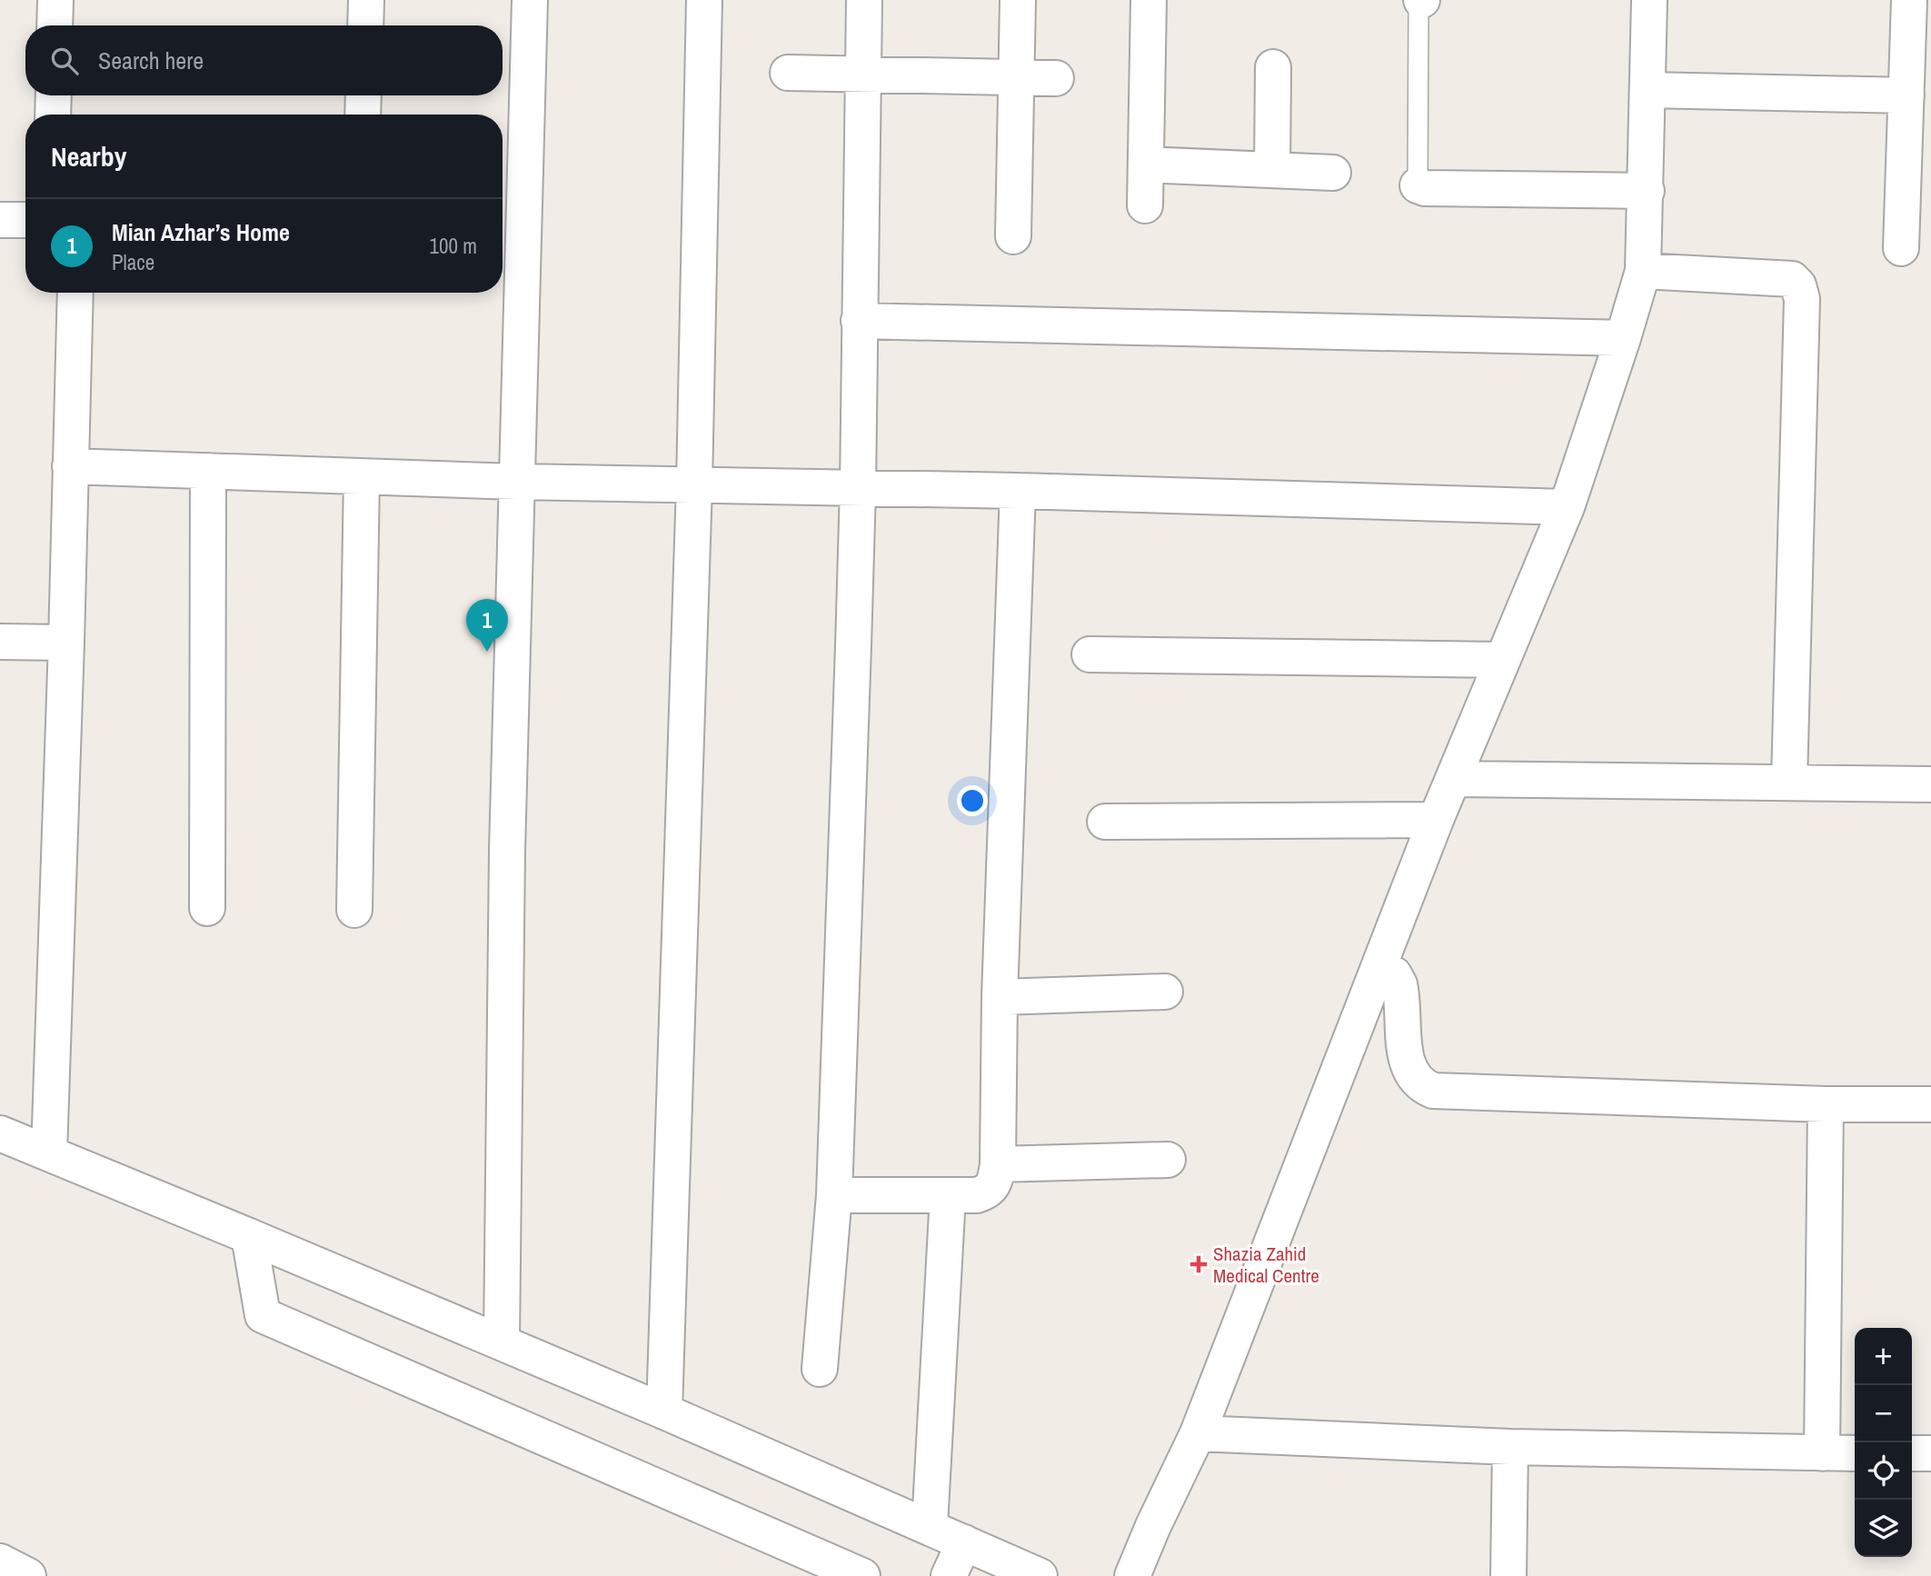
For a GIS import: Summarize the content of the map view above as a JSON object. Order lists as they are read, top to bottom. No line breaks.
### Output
{"places":{"health":["Shazia Zahid Medical Centre"]},"page":{"search":"Search here","heading":"Nearby","list":[{"mark":"1","name":"Mian Azhar’s Home","note":"Place","value":"100 m"}],"pins":"1","map_buttons":["+","−"]}}
